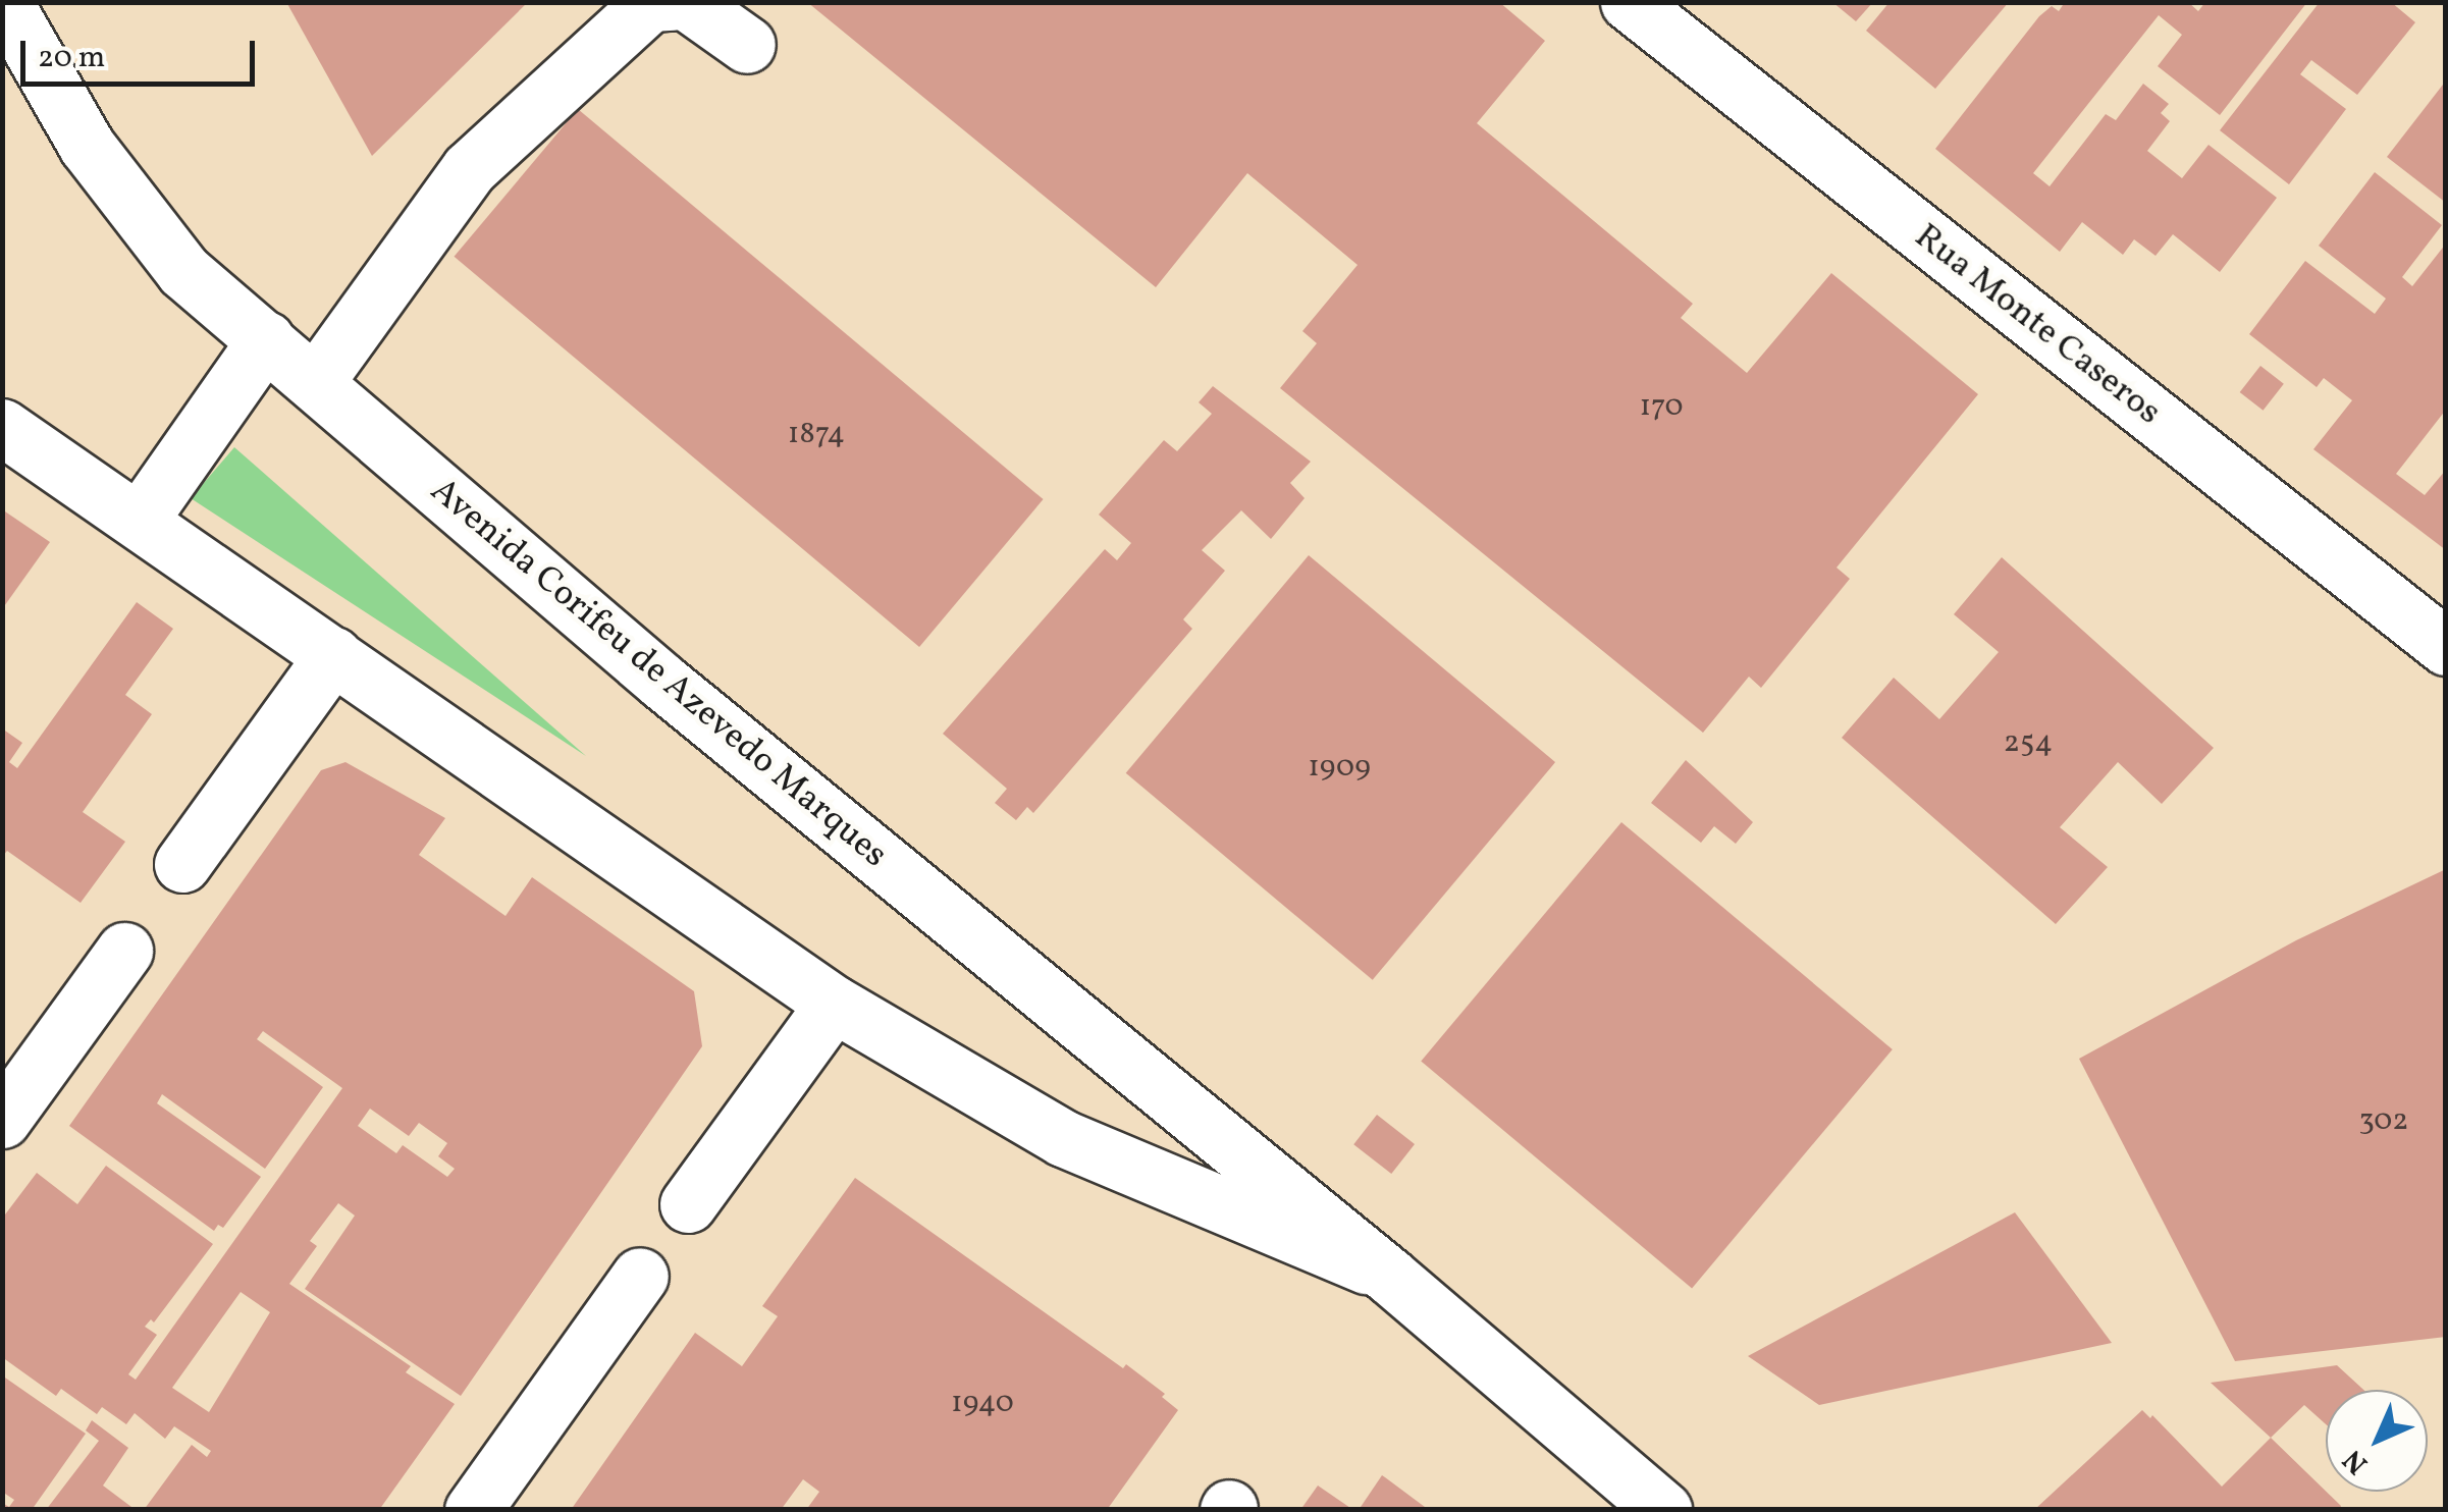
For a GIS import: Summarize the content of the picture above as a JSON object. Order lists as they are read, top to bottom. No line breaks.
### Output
{"streets":{"street":["Rua Monte Caseros","Avenida Corifeu de Azevedo Marques"]},"house_numbers":["170","1874","254","1909","302","1940"],"scale_bar":"20 m","north":"bottom left"}
